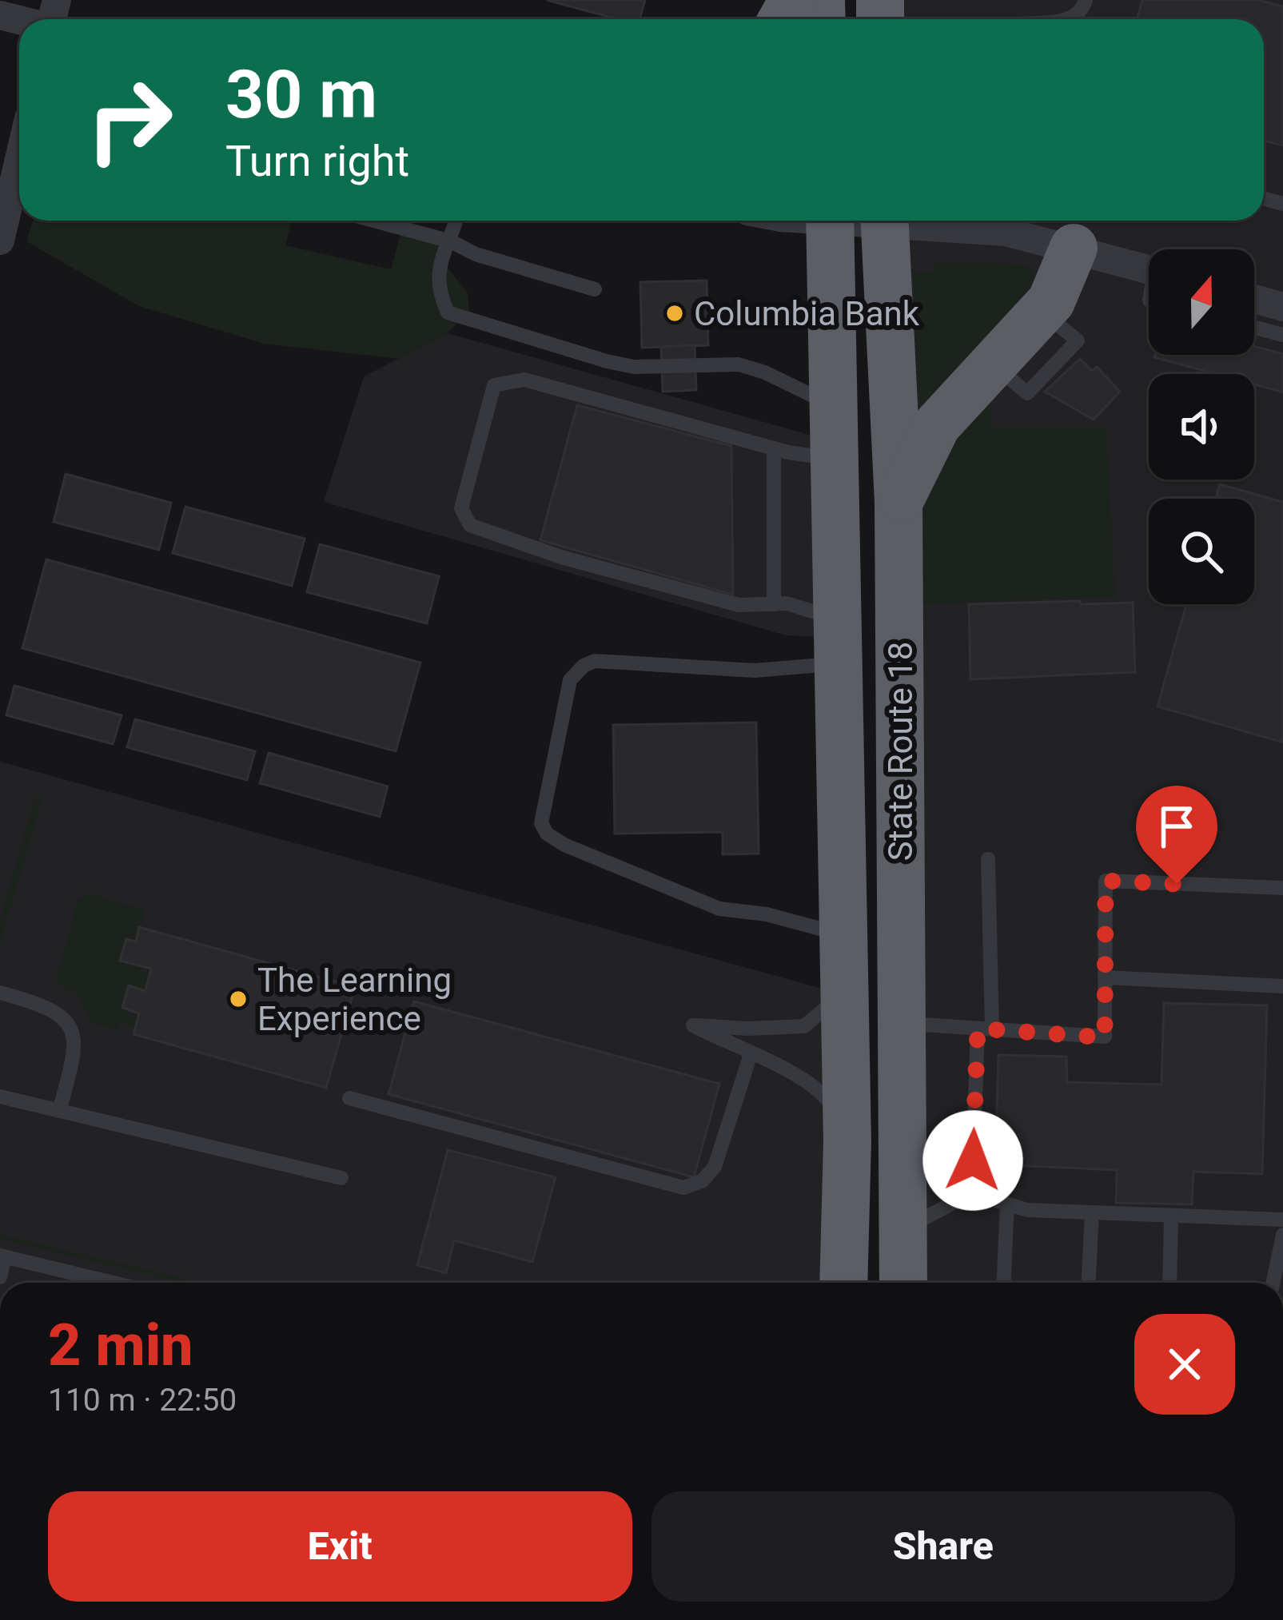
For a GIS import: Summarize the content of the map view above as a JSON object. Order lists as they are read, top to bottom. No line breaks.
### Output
{"streets":{"highway":["State Route 18"]},"places":["Columbia Bank","The Learning Experience"],"north":"top","page":{"turn":["30 m","Turn right"],"heading":["2 min","110 m · 22:50"],"buttons":["Exit","Share"]}}
